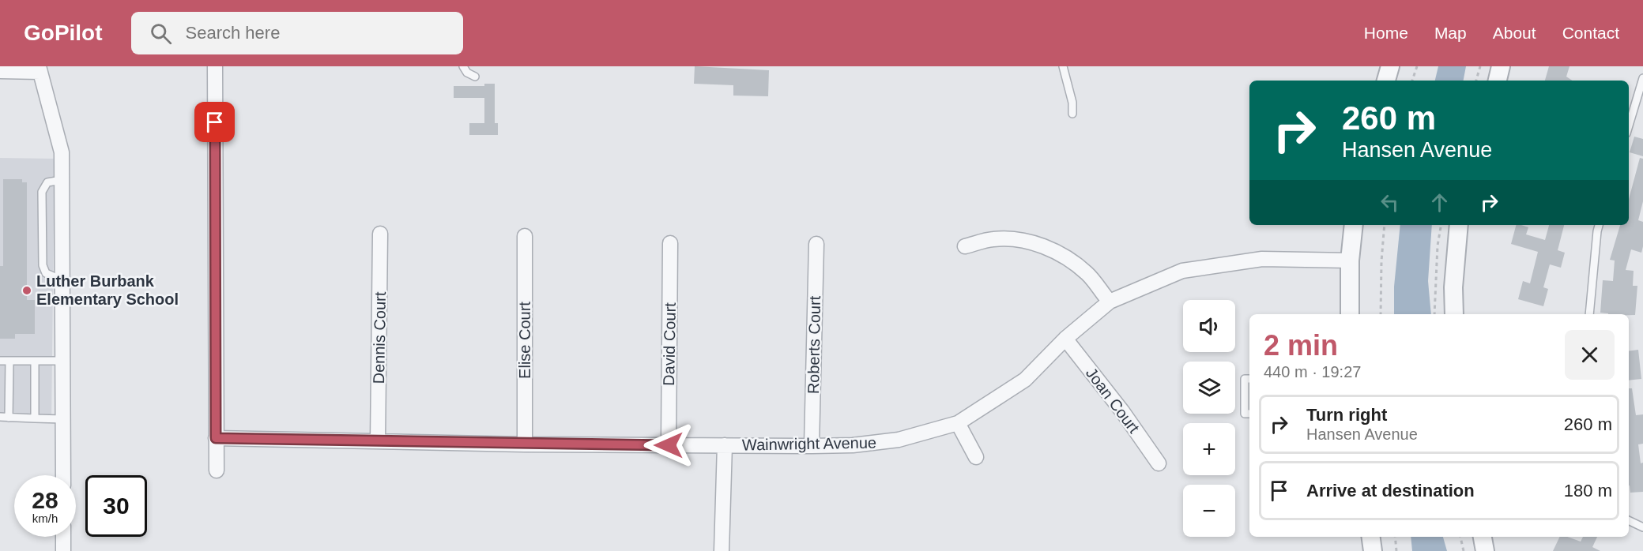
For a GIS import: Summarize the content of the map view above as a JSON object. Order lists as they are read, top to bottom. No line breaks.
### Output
{"streets":{"street":["Dennis Court","Elise Court","David Court","Roberts Court","Joan Court","Wainwright Avenue"]},"crossings":[["Dennis Court","Wainwright Avenue"],["Elise Court","Wainwright Avenue"],["David Court","Wainwright Avenue"],["Roberts Court","Wainwright Avenue"],["Joan Court","Wainwright Avenue"]],"places":["Luther Burbank Elementary School"],"page":{"header":"GoPilot","search":"Search here","nav":["Home","Map","About","Contact"],"turn":["260 m","Hansen Avenue"],"map_buttons":["+","−"],"heading":["2 min","440 m · 19:27"],"list":[{"name":"Turn right","note":"Hansen Avenue","value":"260 m"},{"name":"Arrive at destination","value":"180 m"}],"speed":"28 km/h","limit":"30"}}
